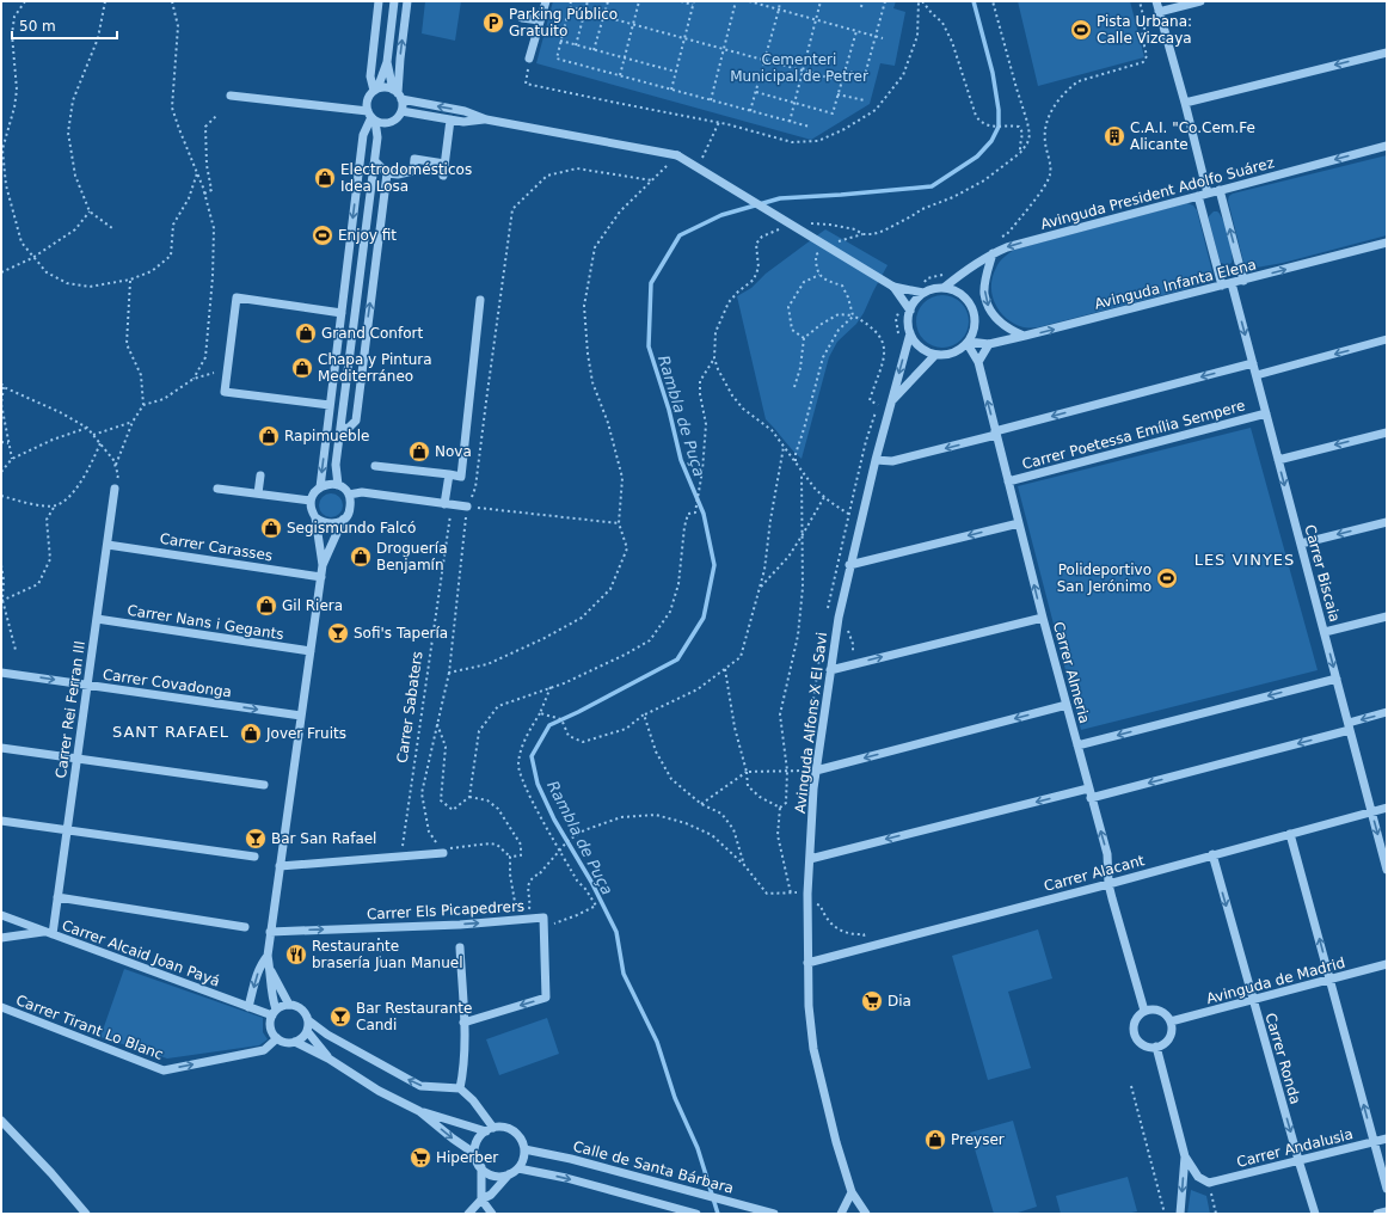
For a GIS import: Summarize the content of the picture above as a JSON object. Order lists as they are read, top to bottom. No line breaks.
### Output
{"streets":{"street":["Avinguda President Adolfo Suárez","Avinguda Infanta Elena","Carrer Poetessa Emília Sempere","Carrer Carasses","Carrer Biscaia","Carrer Nans i Gegants","Carrer Almeria","Carrer Covadonga","Carrer Rei Ferran III","Avinguda Alfons X El Savi","Carrer Alacant","Carrer Els Picapedrers","Carrer Alcaid Joan Payá","Avinguda de Madrid","Carrer Tirant Lo Blanc","Carrer Ronda","Carrer Andalusia","Calle de Santa Bárbara"],"path":["Carrer Sabaters"]},"crossings":[["Avinguda President Adolfo Suárez","Avinguda Infanta Elena"],["Avinguda President Adolfo Suárez","Carrer Almeria"],["Avinguda President Adolfo Suárez","Avinguda Alfons X El Savi"],["Avinguda Infanta Elena","Carrer Biscaia"],["Avinguda Infanta Elena","Carrer Almeria"],["Avinguda Infanta Elena","Avinguda Alfons X El Savi"],["Carrer Poetessa Emília Sempere","Carrer Biscaia"],["Carrer Poetessa Emília Sempere","Carrer Almeria"],["Carrer Carasses","Carrer Rei Ferran III"],["Carrer Biscaia","Carrer Alacant"],["Carrer Nans i Gegants","Carrer Rei Ferran III"],["Carrer Almeria","Avinguda Alfons X El Savi"],["Carrer Almeria","Carrer Alacant"],["Carrer Almeria","Avinguda de Madrid"],["Carrer Covadonga","Carrer Rei Ferran III"],["Carrer Rei Ferran III","Carrer Alcaid Joan Payá"],["Avinguda Alfons X El Savi","Carrer Alacant"],["Carrer Alacant","Carrer Ronda"],["Carrer Alcaid Joan Payá","Carrer Tirant Lo Blanc"],["Avinguda de Madrid","Carrer Ronda"],["Carrer Ronda","Carrer Andalusia"]],"one_way":["Avinguda President Adolfo Suárez","Avinguda Infanta Elena","Carrer Biscaia","Carrer Almeria","Carrer Tirant Lo Blanc","Carrer Ronda"],"districts":["LES VINYES","SANT RAFAEL"],"water":["Rambla de Puça"],"parks":["Cementeri Municipal de Petrer"],"places":{"parking":["Parking Público Gratuito"],"sports":["Pista Urbana: Calle Vizcaya","Enjoy fit","Polideportivo San Jerónimo"],"building":["C.A.I. \"Co.Cem.Fe Alicante"],"shop":["Electrodomésticos Idea Losa","Grand Confort","Chapa y Pintura Mediterráneo","Rapimueble","Nova","Segismundo Falcó","Droguería Benjamín","Gil Riera","Jover Fruits","Preyser"],"bar":["Sofi's Tapería","Bar San Rafael","Bar Restaurante Candi"],"restaurant":["Restaurante brasería Juan Manuel"],"supermarket":["Dia","Hiperber"]},"scale_bar":"50 m"}
